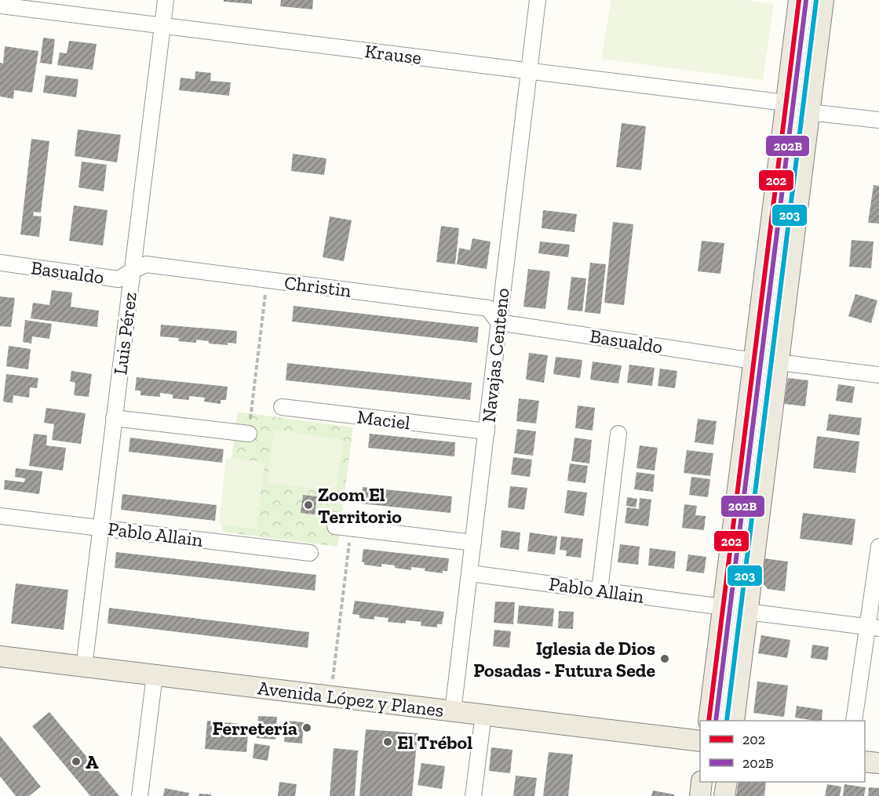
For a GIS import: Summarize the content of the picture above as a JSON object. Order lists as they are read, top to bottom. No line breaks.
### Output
{"streets":{"main road":["Avenida López y Planes"],"street":["Krause","Basualdo","Christin","Luis Pérez","Navajas Centeno","Maciel","Pablo Allain"]},"crossings":[["Krause","Luis Pérez"],["Krause","Navajas Centeno"],["Basualdo","Christin"],["Basualdo","Luis Pérez"],["Basualdo","Navajas Centeno"],["Christin","Luis Pérez"],["Christin","Navajas Centeno"],["Luis Pérez","Pablo Allain"],["Luis Pérez","Avenida López y Planes"],["Navajas Centeno","Maciel"],["Navajas Centeno","Pablo Allain"],["Navajas Centeno","Avenida López y Planes"]],"places":["Zoom El Territorio","Iglesia de Dios Posadas - Futura Sede","Ferretería","El Trébol","A"],"lines":["transit line 202","transit line 203","transit line 202B"],"legend":["202","202B"]}
